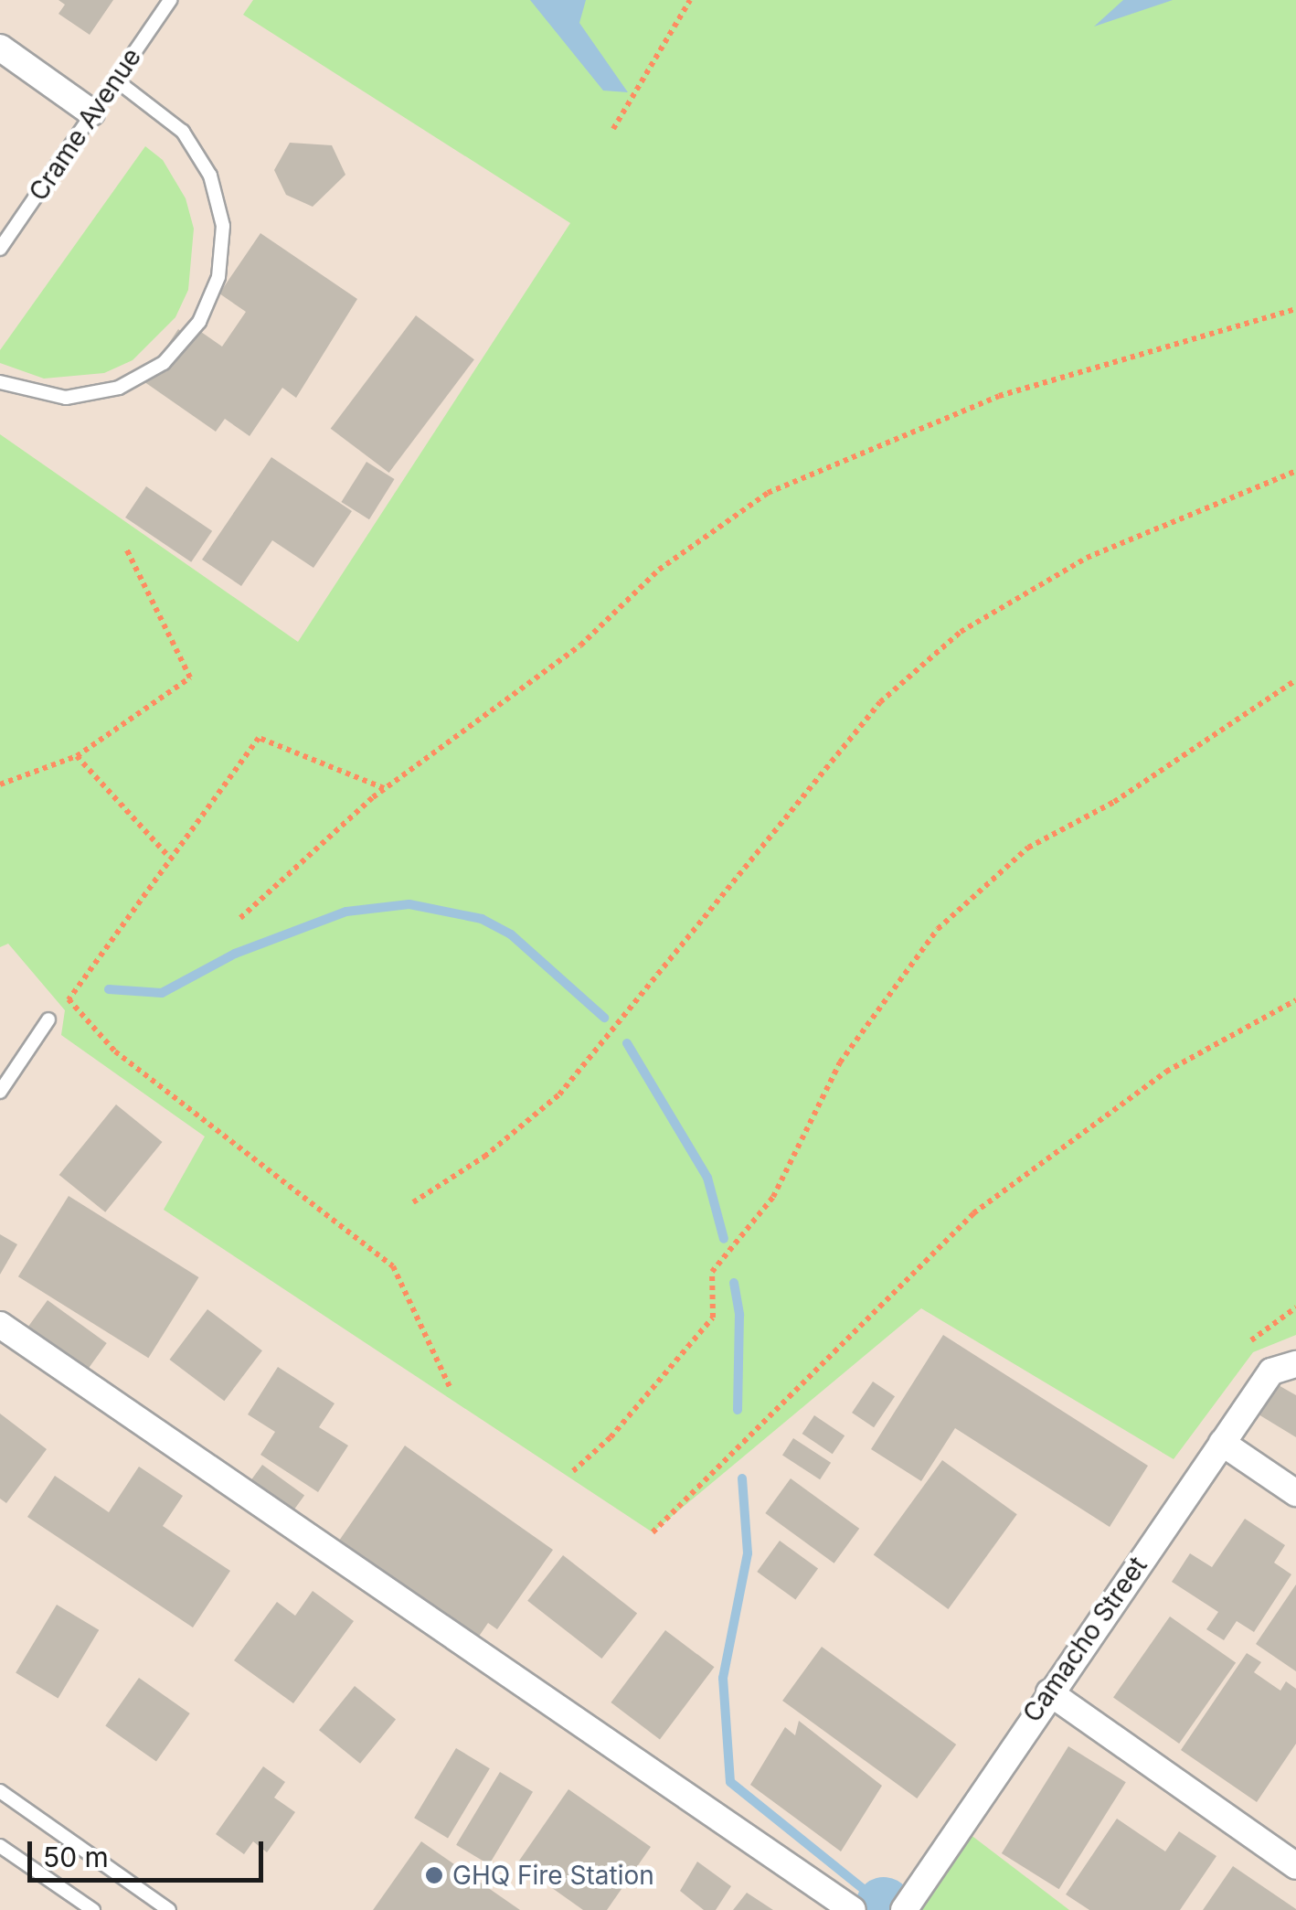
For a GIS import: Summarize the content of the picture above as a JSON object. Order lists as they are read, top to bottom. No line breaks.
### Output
{"streets":{"street":["Camacho Street"],"lane":["Crame Avenue"]},"places":["GHQ Fire Station"],"scale_bar":"50 m"}
